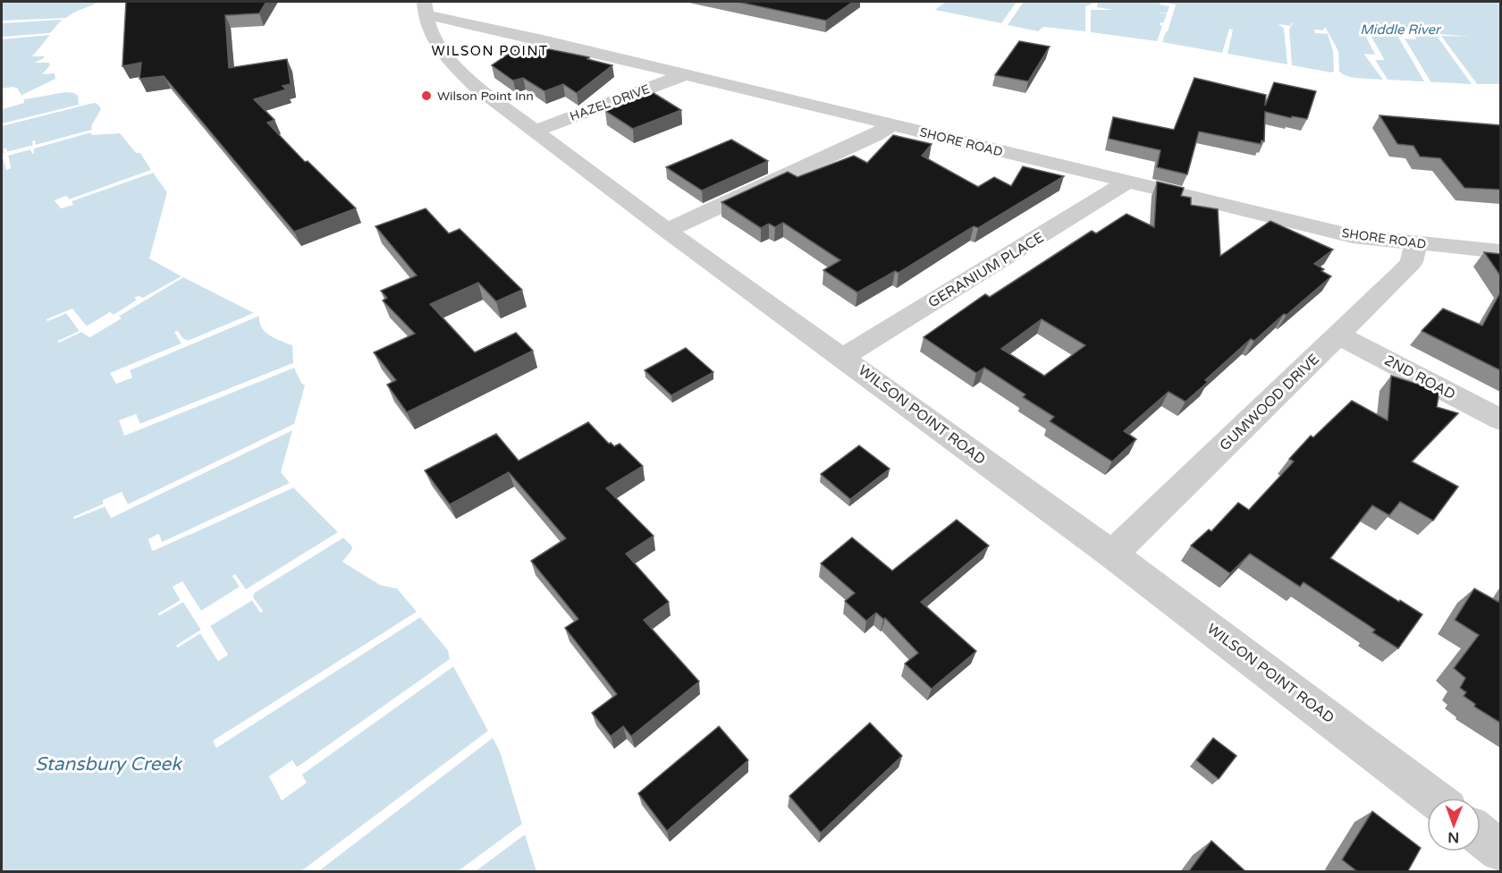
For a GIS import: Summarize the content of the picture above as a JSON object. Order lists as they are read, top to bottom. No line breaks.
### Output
{"streets":{"street":["HAZEL DRIVE","SHORE ROAD","GERANIUM PLACE","2ND ROAD","GUMWOOD DRIVE","WILSON POINT ROAD"]},"crossings":[["HAZEL DRIVE","SHORE ROAD"],["HAZEL DRIVE","WILSON POINT ROAD"],["SHORE ROAD","GERANIUM PLACE"],["SHORE ROAD","GUMWOOD DRIVE"],["SHORE ROAD","WILSON POINT ROAD"],["GERANIUM PLACE","WILSON POINT ROAD"],["2ND ROAD","GUMWOOD DRIVE"],["GUMWOOD DRIVE","WILSON POINT ROAD"]],"districts":["WILSON POINT"],"water":["Middle River","Stansbury Creek"],"places":["Wilson Point Inn"],"north":"bottom"}
